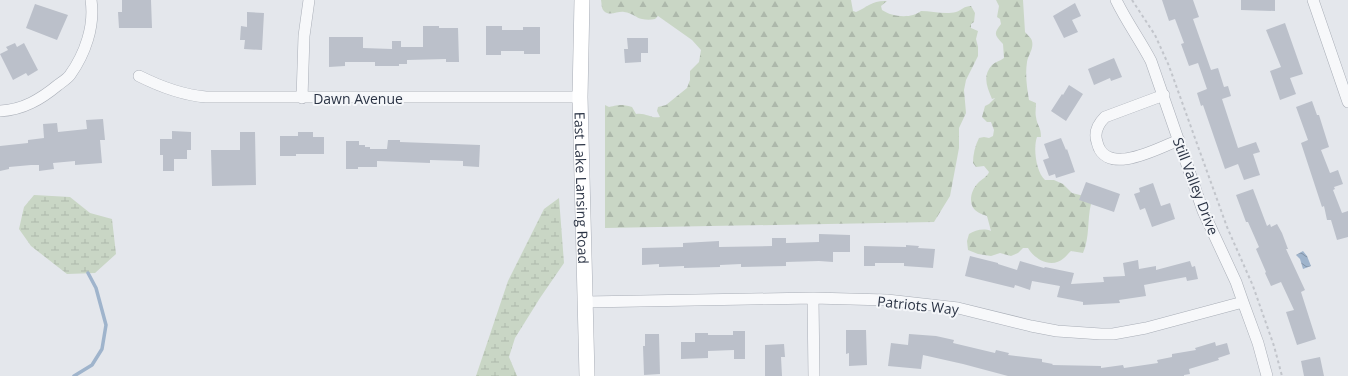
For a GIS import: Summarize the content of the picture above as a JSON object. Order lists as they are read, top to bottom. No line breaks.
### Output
{"streets":{"main road":["East Lake Lansing Road"],"street":["Dawn Avenue","Still Valley Drive","Patriots Way"]},"crossings":[["Dawn Avenue","East Lake Lansing Road"],["Still Valley Drive","Patriots Way"],["East Lake Lansing Road","Patriots Way"]]}
